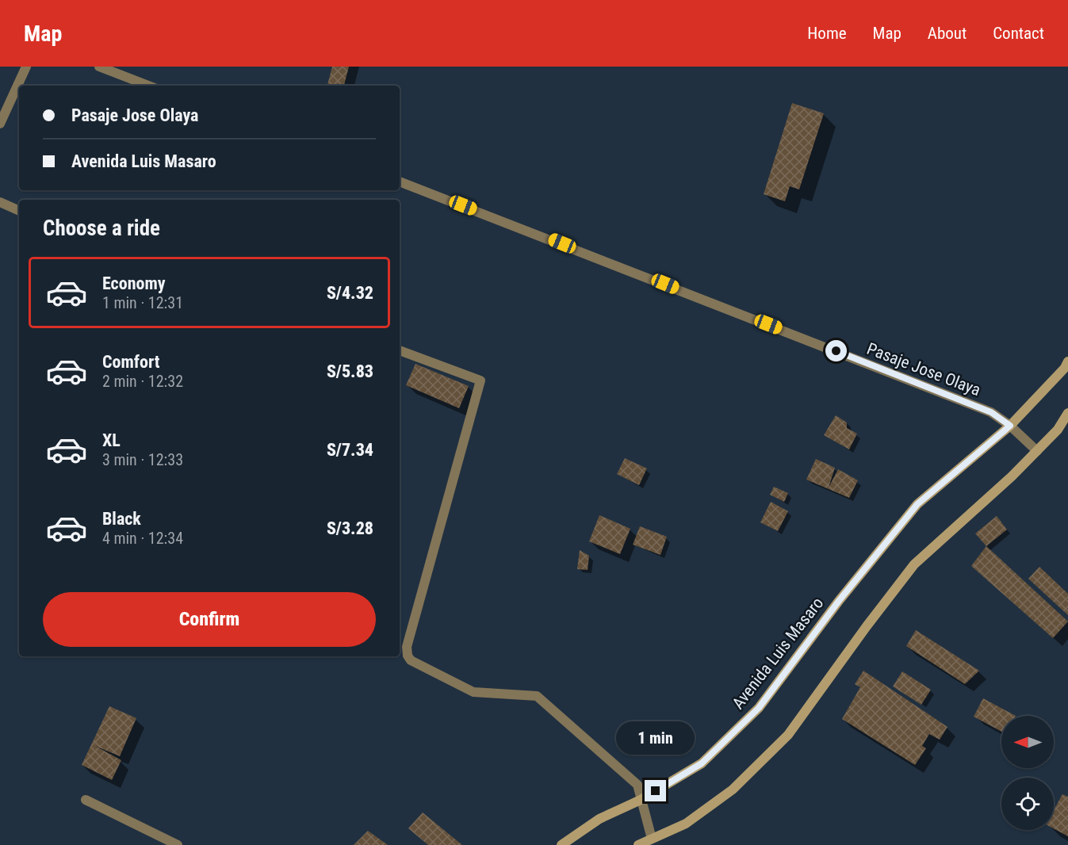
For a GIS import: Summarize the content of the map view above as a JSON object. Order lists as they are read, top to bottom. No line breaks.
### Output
{"streets":{"main road":["Avenida Luis Masaro"],"street":["Pasaje Jose Olaya"]},"crossings":[["Pasaje Jose Olaya","Avenida Luis Masaro"]],"north":"left","page":{"header":"Map","nav":["Home","Map","About","Contact"],"banner":["Pasaje Jose Olaya","Avenida Luis Masaro"],"heading":"Choose a ride","list":[{"name":"Economy","note":"1 min · 12:31","value":"S/4.32"},{"name":"Comfort","note":"2 min · 12:32","value":"S/5.83"},{"name":"XL","note":"3 min · 12:33","value":"S/7.34"},{"name":"Black","note":"4 min · 12:34","value":"S/3.28"}],"buttons":"Confirm","bubble":"1 min"}}
